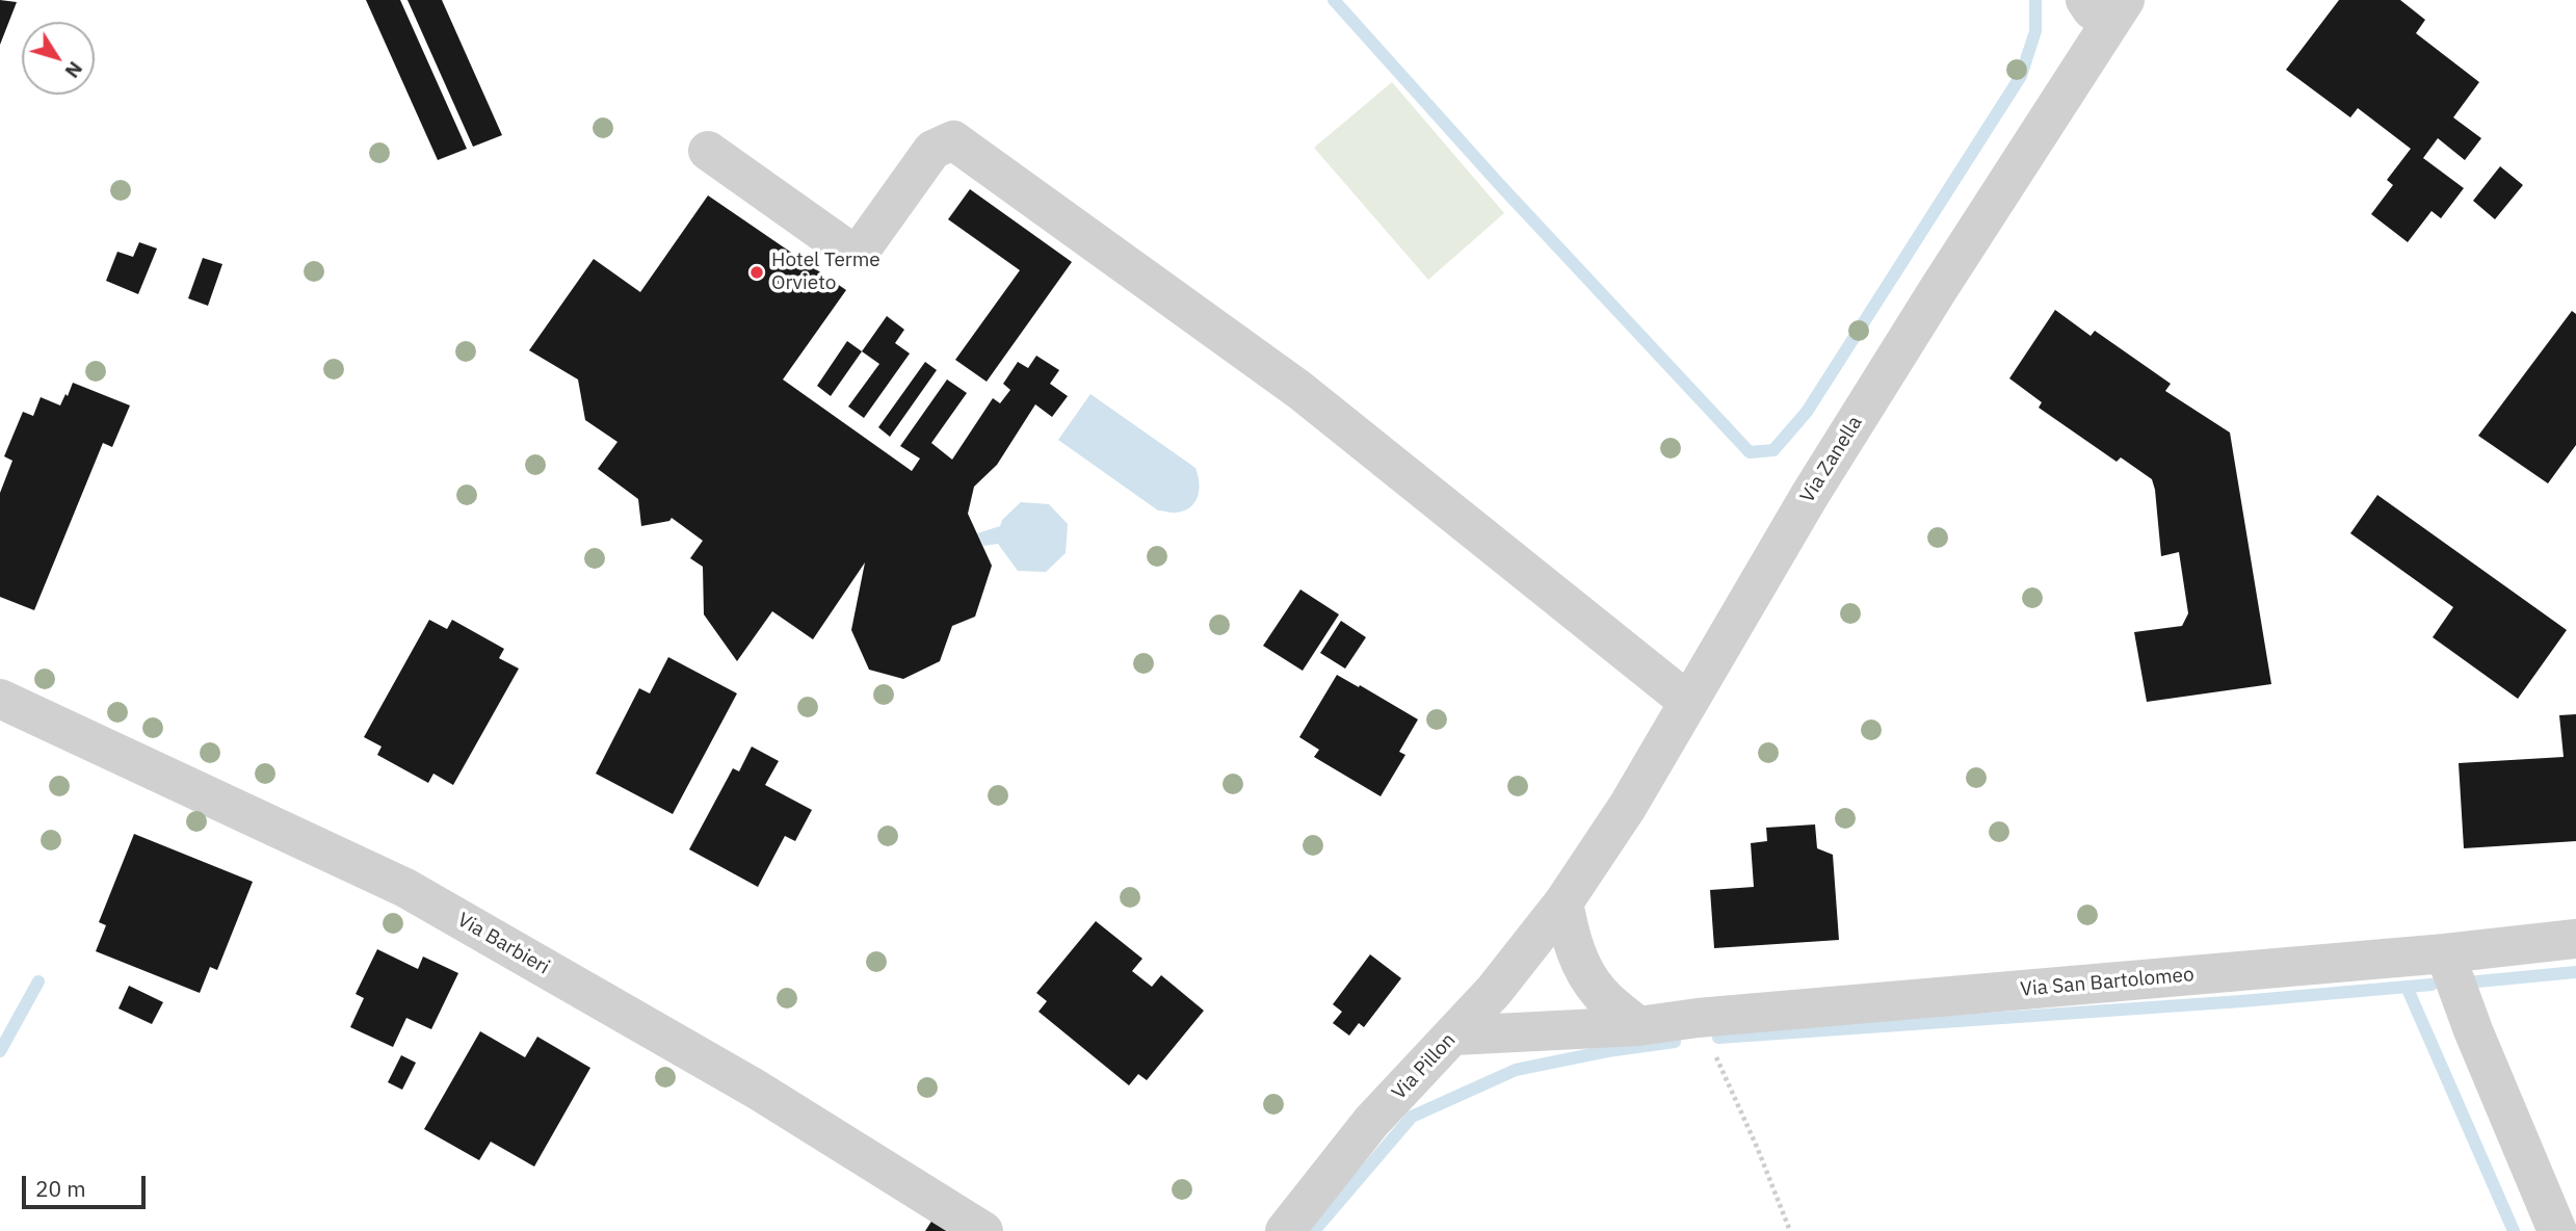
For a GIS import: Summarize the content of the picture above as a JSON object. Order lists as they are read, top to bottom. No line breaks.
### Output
{"streets":{"street":["Via Zanella","Via Barbieri","Via San Bartolomeo","Via Pillon"]},"crossings":[["Via Zanella","Via Pillon"],["Via San Bartolomeo","Via Pillon"]],"places":["Hotel Terme Orvieto"],"scale_bar":"20 m","north":"bottom right"}
